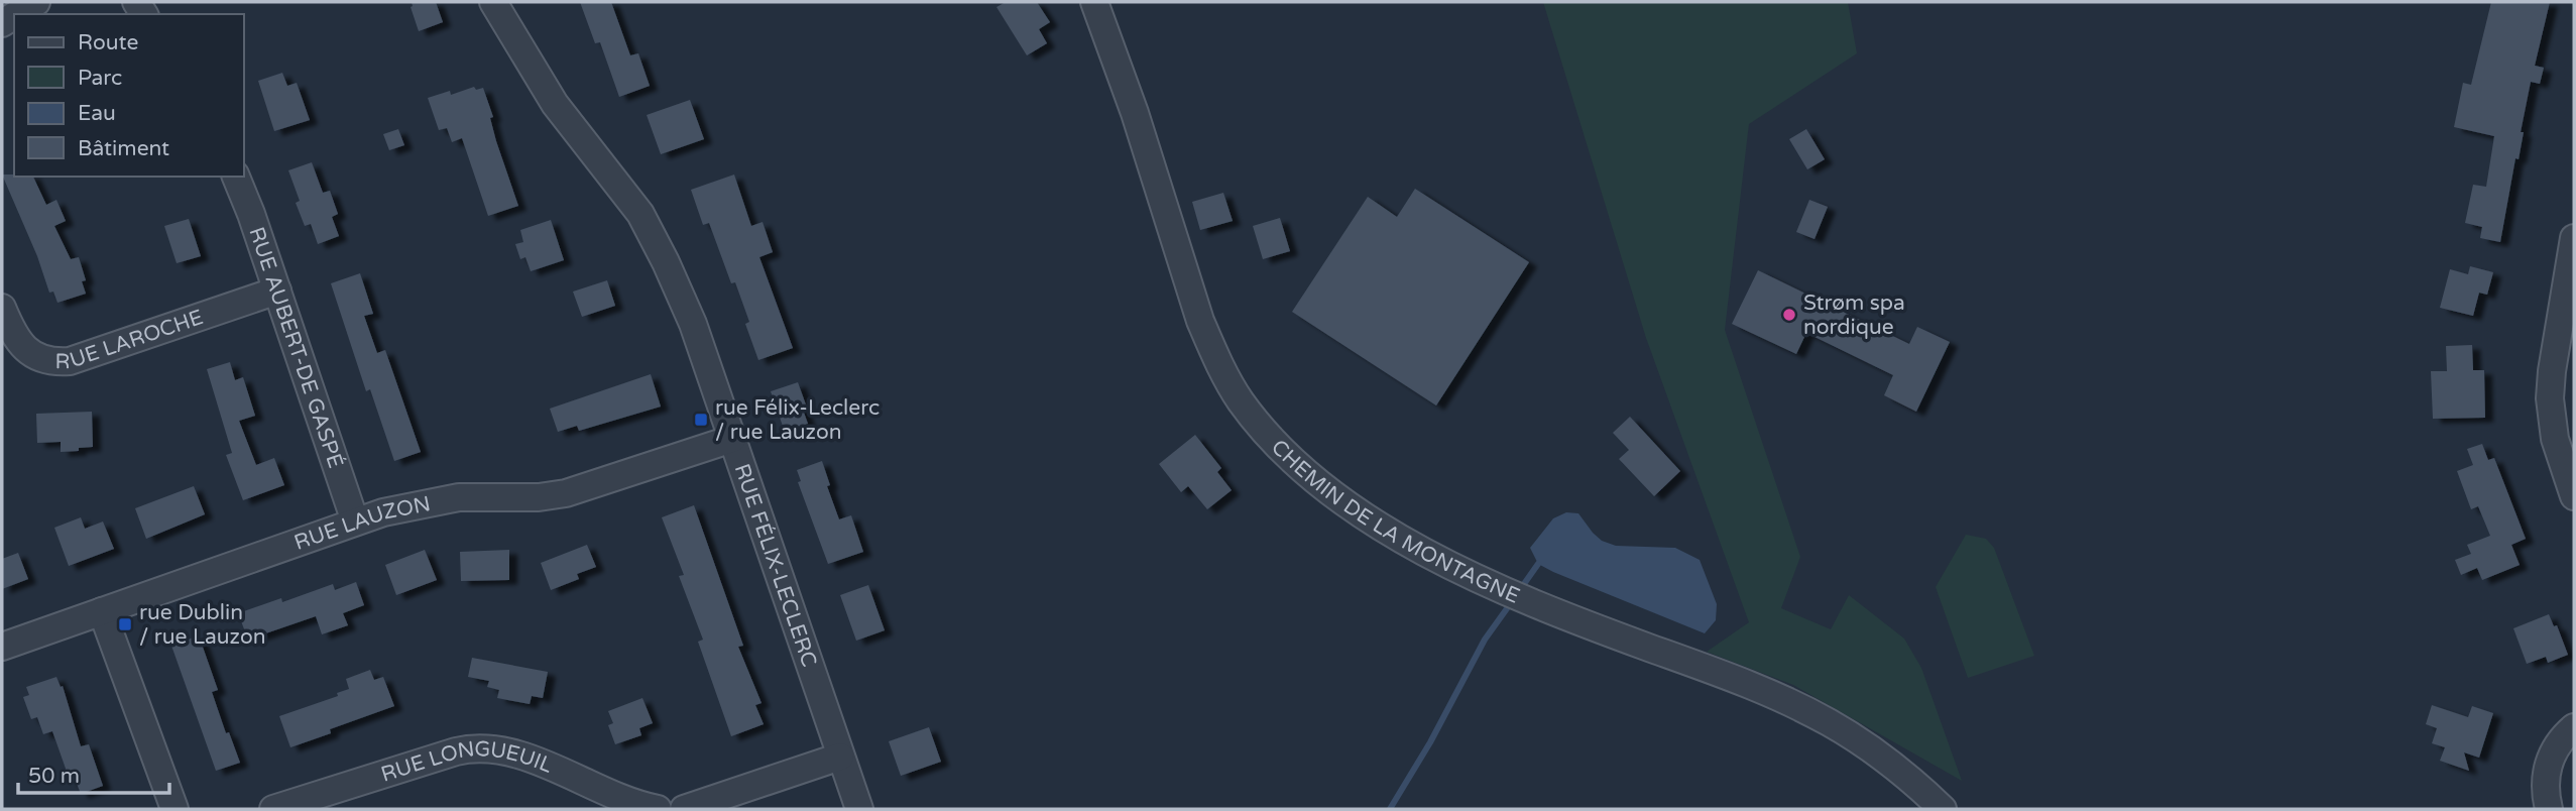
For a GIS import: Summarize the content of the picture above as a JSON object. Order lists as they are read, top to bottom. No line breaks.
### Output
{"streets":{"street":["RUE LAROCHE","RUE AUBERT-DE GASPÉ","CHEMIN DE LA MONTAGNE","RUE LAUZON","RUE FÉLIX-LECLERC","RUE LONGUEUIL"]},"crossings":[["RUE LAROCHE","RUE AUBERT-DE GASPÉ"],["RUE AUBERT-DE GASPÉ","RUE LAUZON"],["RUE LAUZON","RUE FÉLIX-LECLERC"]],"places":{"other":["Strøm spa nordique"],"transit":["rue Félix-Leclerc / rue Lauzon","rue Dublin / rue Lauzon"]},"legend":["Route","Parc","Eau","Bâtiment"],"scale_bar":"50 m"}
